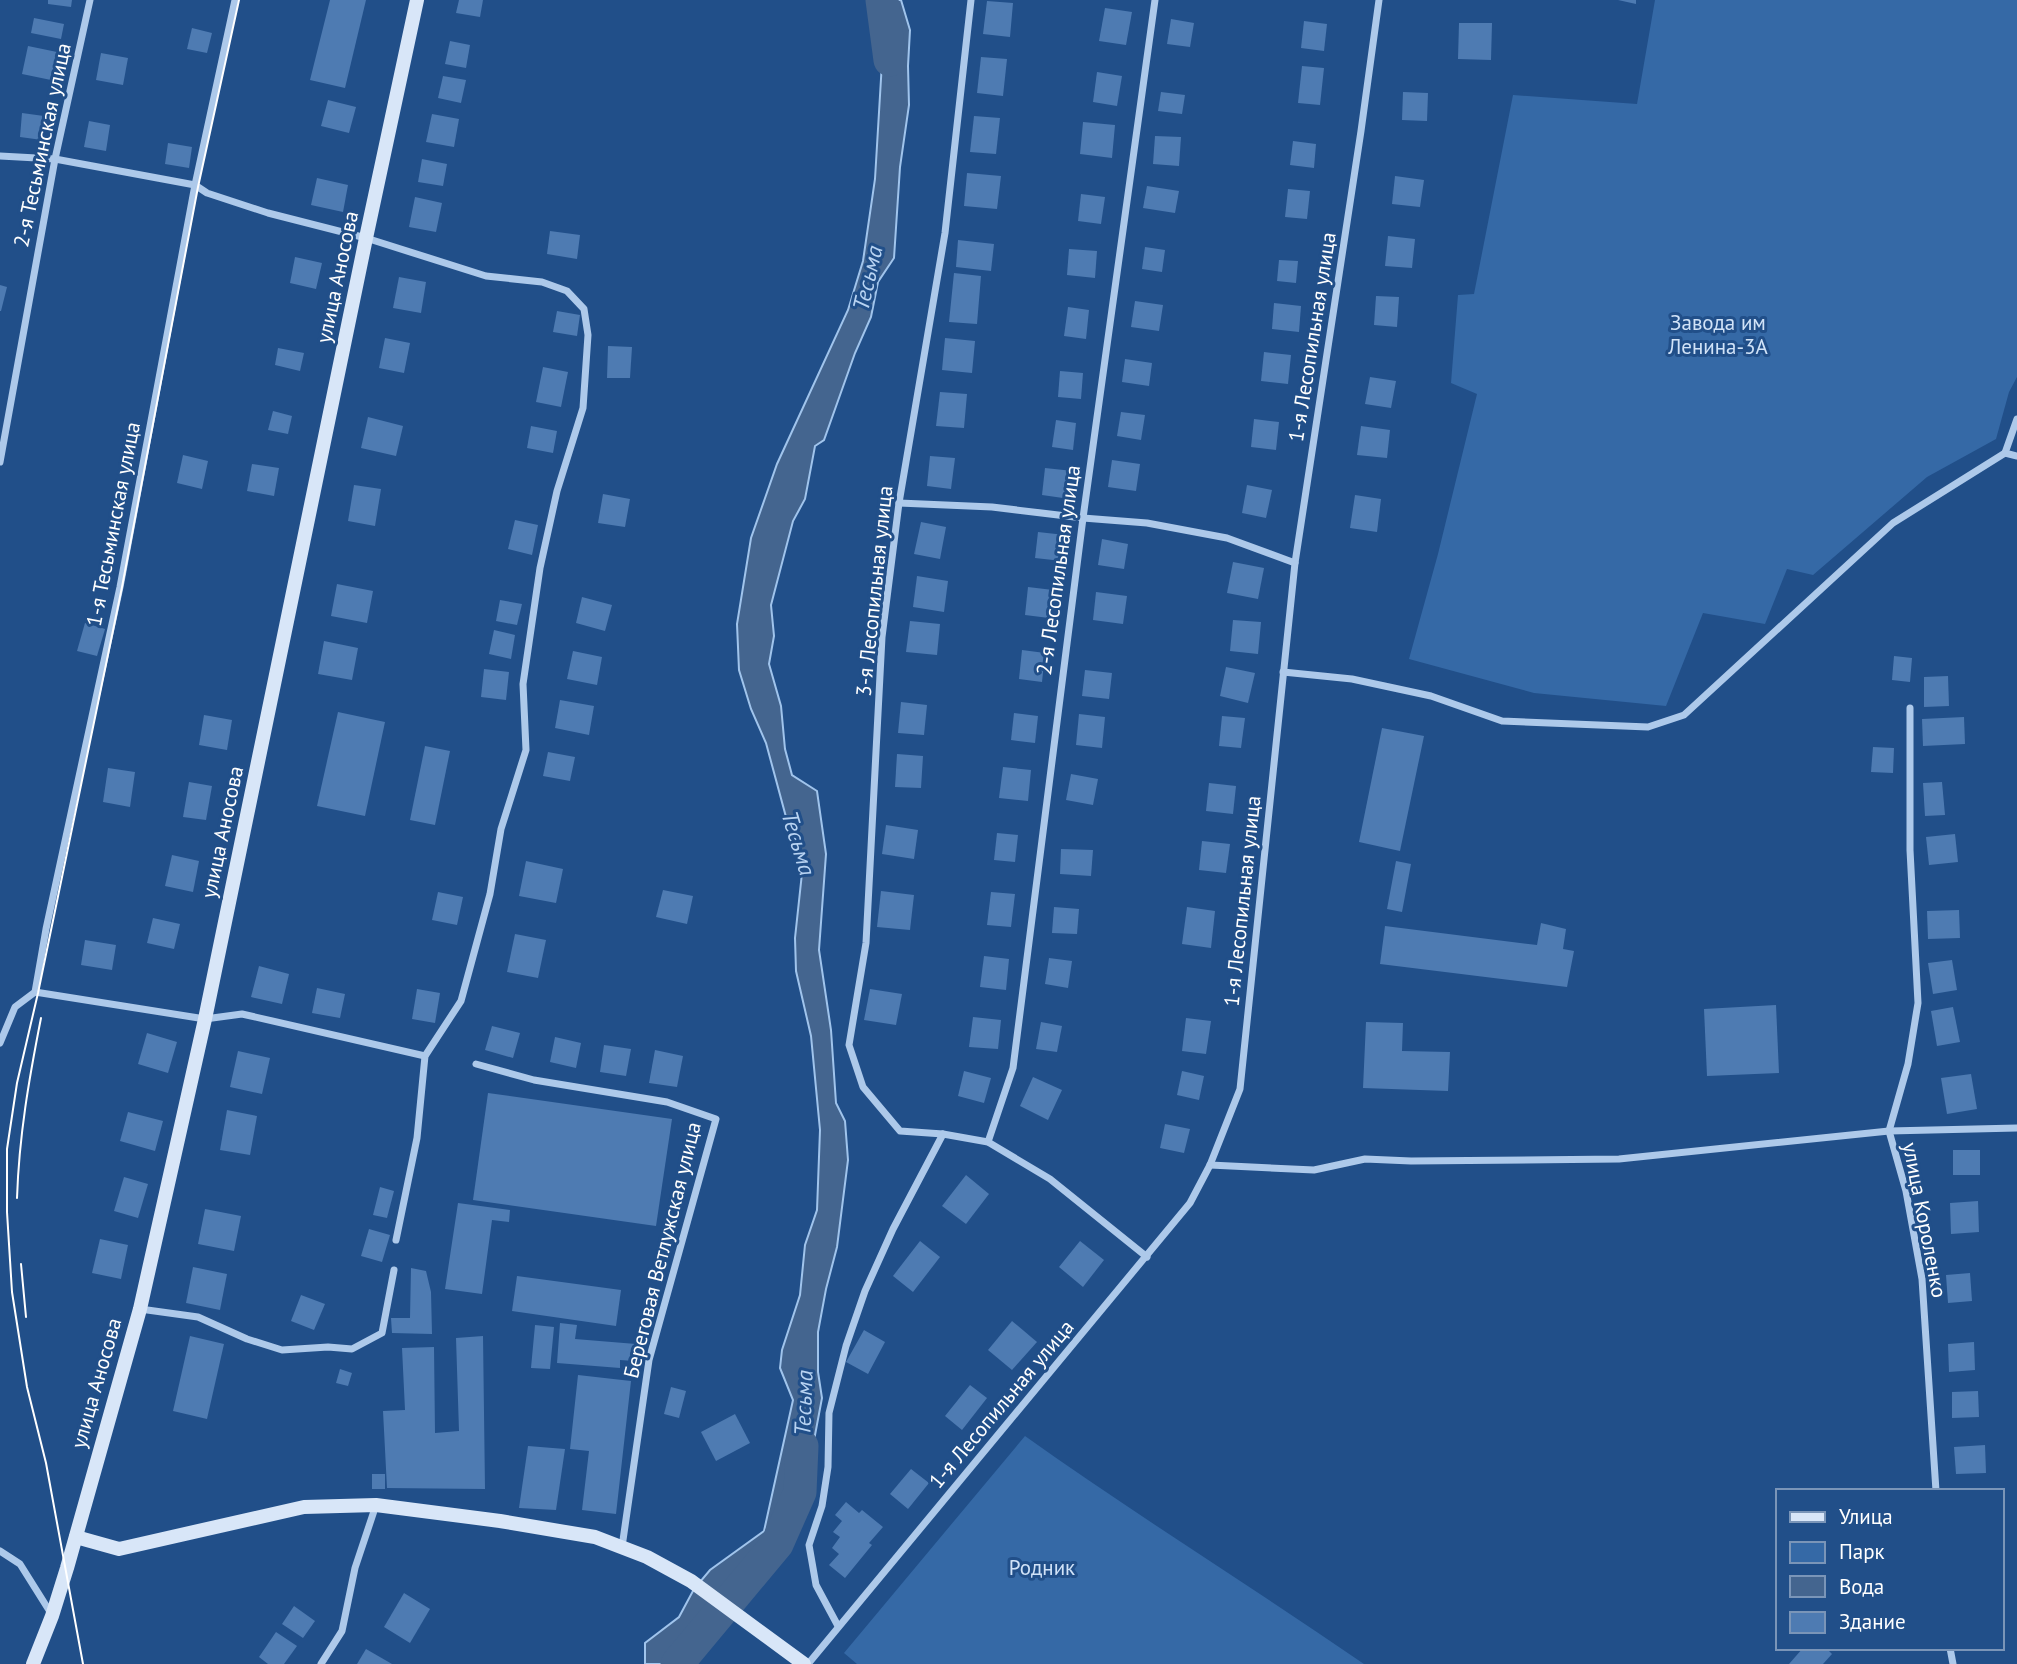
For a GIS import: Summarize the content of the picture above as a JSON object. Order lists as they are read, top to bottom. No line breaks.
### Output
{"streets":{"main road":["улица Аносова"],"street":["2-я Тесьминская улица","1-я Лесопильная улица","1-я Тесьминская улица","2-я Лесопильная улица","3-я Лесопильная улица","улица Короленко","Береговая Ветлужская улица"]},"crossings":[["2-я Лесопильная улица","3-я Лесопильная улица"]],"water":["Тесьма"],"parks":["Завода им Ленина-3А","Родник"],"legend":["Улица","Парк","Вода","Здание"]}
